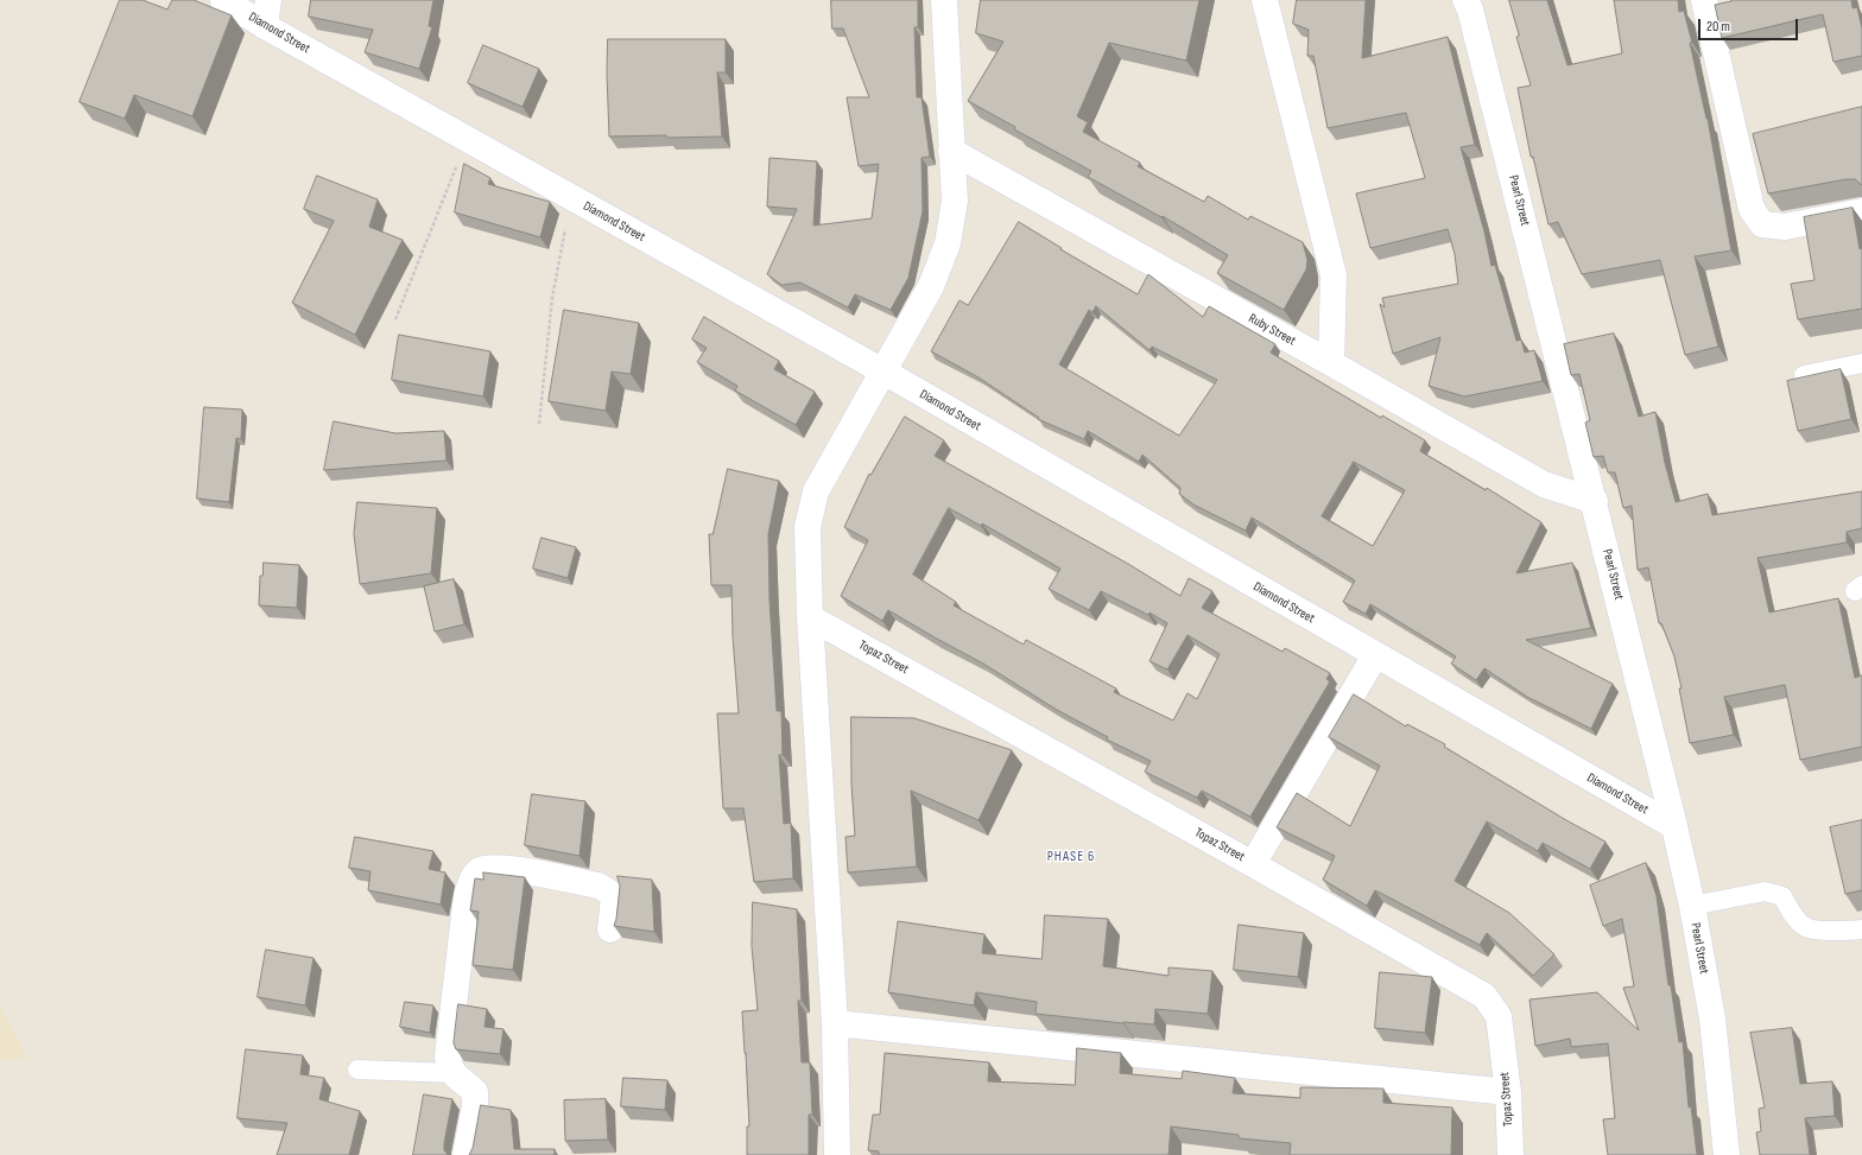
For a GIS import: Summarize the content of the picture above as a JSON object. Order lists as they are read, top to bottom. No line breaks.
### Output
{"streets":{"street":["Diamond Street","Pearl Street","Ruby Street","Topaz Street"]},"crossings":[["Diamond Street","Pearl Street"],["Pearl Street","Ruby Street"]],"districts":["PHASE 6"],"scale_bar":"20 m"}
